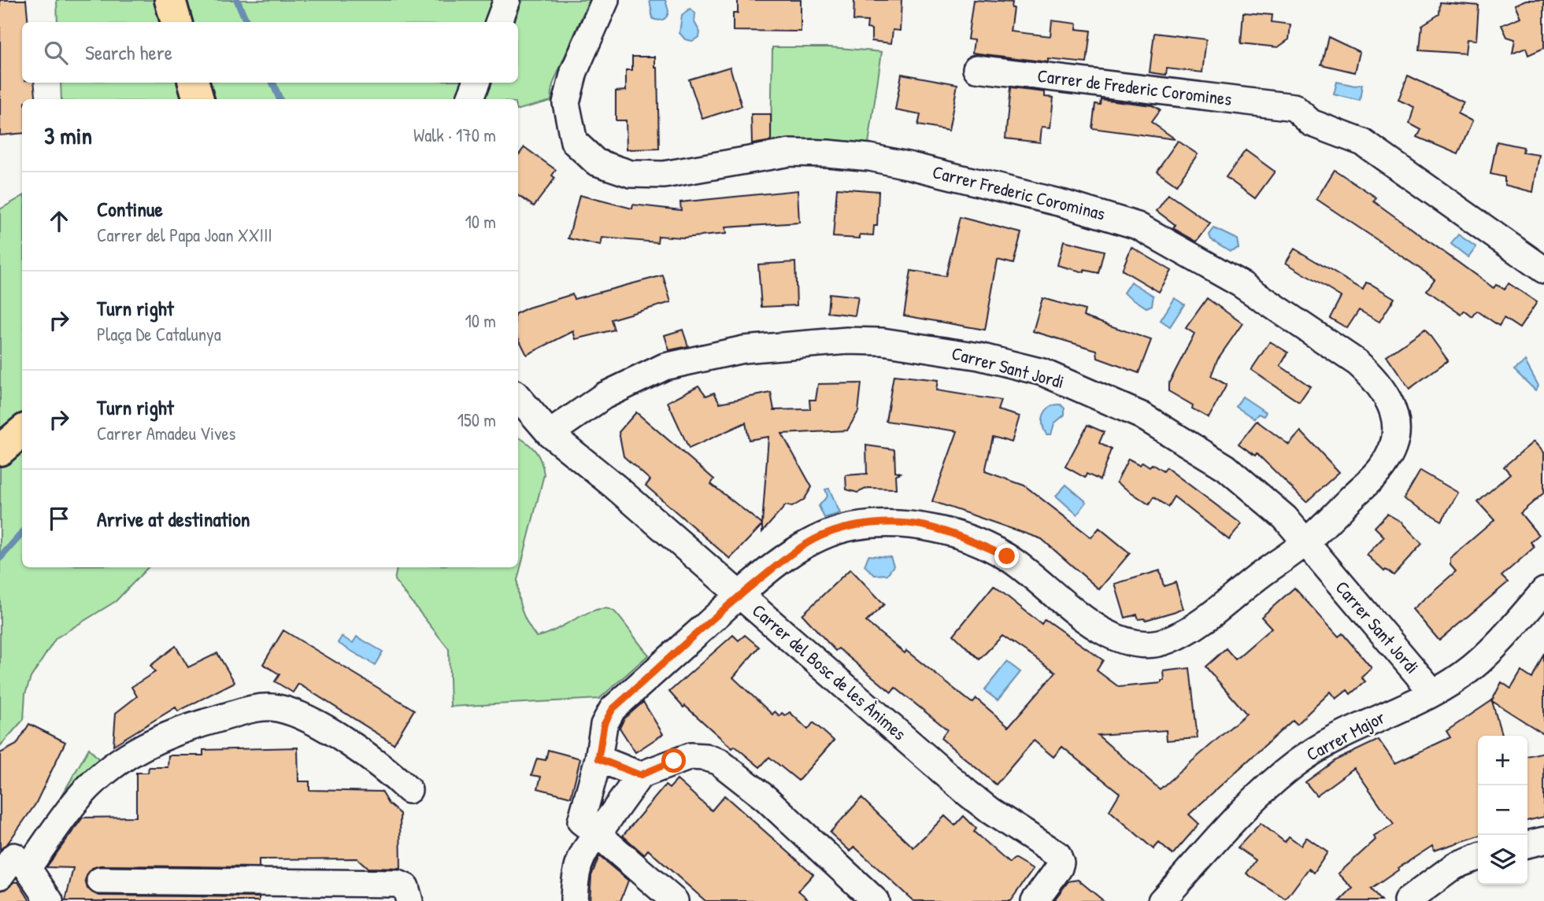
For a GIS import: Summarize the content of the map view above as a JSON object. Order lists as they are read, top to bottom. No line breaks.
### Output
{"streets":{"street":["Carrer de Frederic Coromines","Carrer Frederic Corominas","Carrer Sant Jordi","Carrer del Bosc de les Ànimes","Carrer Major"]},"crossings":[["Carrer Frederic Corominas","Carrer Sant Jordi"],["Carrer Frederic Corominas","Carrer del Bosc de les Ànimes"],["Carrer Sant Jordi","Carrer del Bosc de les Ànimes"],["Carrer Sant Jordi","Carrer Major"]],"page":{"search":"Search here","heading":["3 min","Walk · 170 m"],"list":[["Continue","Carrer del Papa Joan XXIII","10 m"],["Turn right","Plaça De Catalunya","10 m"],["Turn right","Carrer Amadeu Vives","150 m"],"Arrive at destination"],"map_buttons":["+","−"]}}
